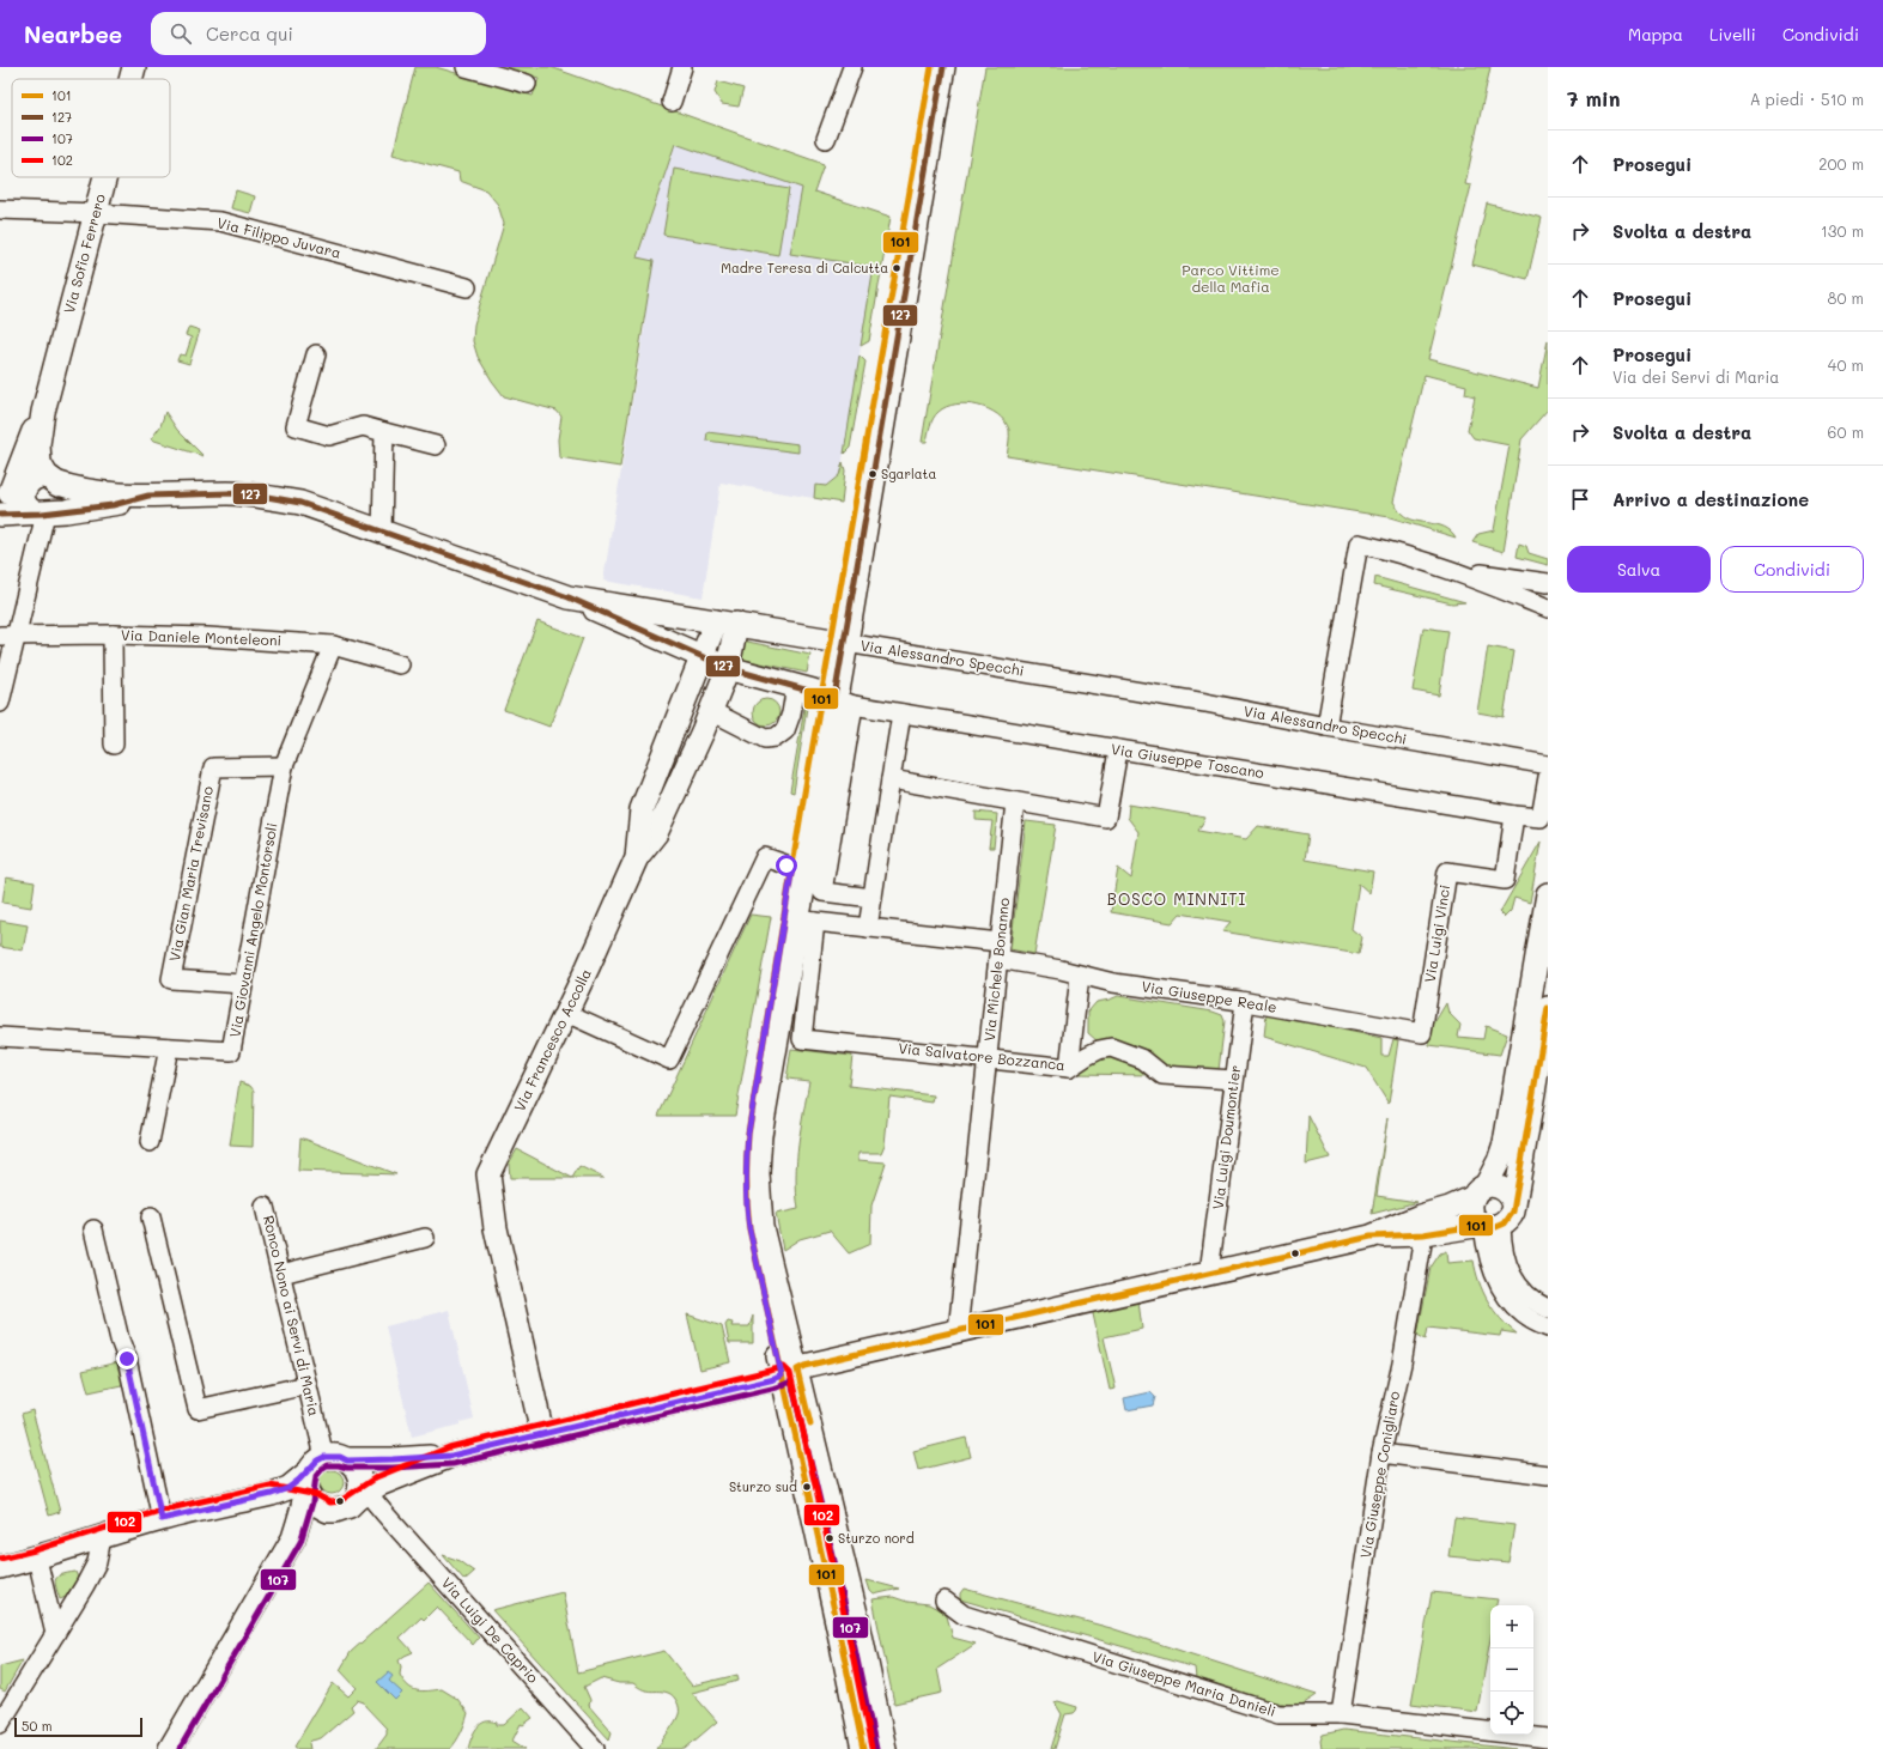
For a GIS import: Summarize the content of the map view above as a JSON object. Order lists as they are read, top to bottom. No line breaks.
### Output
{"streets":{"street":["Via Filippo Juvara","Via Sofio Ferrero","Via Daniele Monteleoni","Via Alessandro Specchi","Via Giuseppe Toscano","Via Gian Maria Trevisano","Via Giovanni Angelo Montorsoli","Via Luigi Vinci","Via Michele Bonanno","Via Giuseppe Reale","Via Francesco Accolla","Via Salvatore Bozzanca","Via Luigi Doumontier","Ronco Nono ai Servi di Maria","Via Giuseppe Conigliaro","Via Luigi De Caprio","Via Giuseppe Maria Danieli"]},"crossings":[["Via Filippo Juvara","Via Sofio Ferrero"],["Via Sofio Ferrero","Via Alessandro Specchi"],["Via Daniele Monteleoni","Via Giovanni Angelo Montorsoli"],["Via Alessandro Specchi","Via Francesco Accolla"],["Via Giuseppe Toscano","Via Luigi Vinci"],["Via Gian Maria Trevisano","Via Giovanni Angelo Montorsoli"],["Via Luigi Vinci","Via Giuseppe Reale"],["Via Michele Bonanno","Via Giuseppe Reale"],["Via Michele Bonanno","Via Salvatore Bozzanca"],["Via Giuseppe Reale","Via Salvatore Bozzanca"],["Via Giuseppe Reale","Via Luigi Doumontier"],["Via Salvatore Bozzanca","Via Luigi Doumontier"],["Ronco Nono ai Servi di Maria","Via Luigi De Caprio"],["Via Giuseppe Conigliaro","Via Giuseppe Maria Danieli"]],"districts":["BOSCO MINNITI"],"parks":["Parco Vittime della Mafia"],"places":["Madre Teresa di Calcutta","Sgarlata","Sturzo sud","Sturzo nord"],"lines":["transit line 101","transit line 127","transit line 102","transit line 107"],"legend":["101","127","107","102"],"scale_bar":"50 m","page":{"header":"Nearbee","search":"Cerca qui","nav":["Mappa","Livelli","Condividi"],"heading":["7 min","A piedi · 510 m"],"list":[["Prosegui","200 m"],["Svolta a destra","130 m"],["Prosegui","80 m"],["Prosegui","Via dei Servi di Maria","40 m"],["Svolta a destra","60 m"],"Arrivo a destinazione"],"buttons":["Salva","Condividi"],"map_buttons":["+","−"],"scale":"50 m"}}
